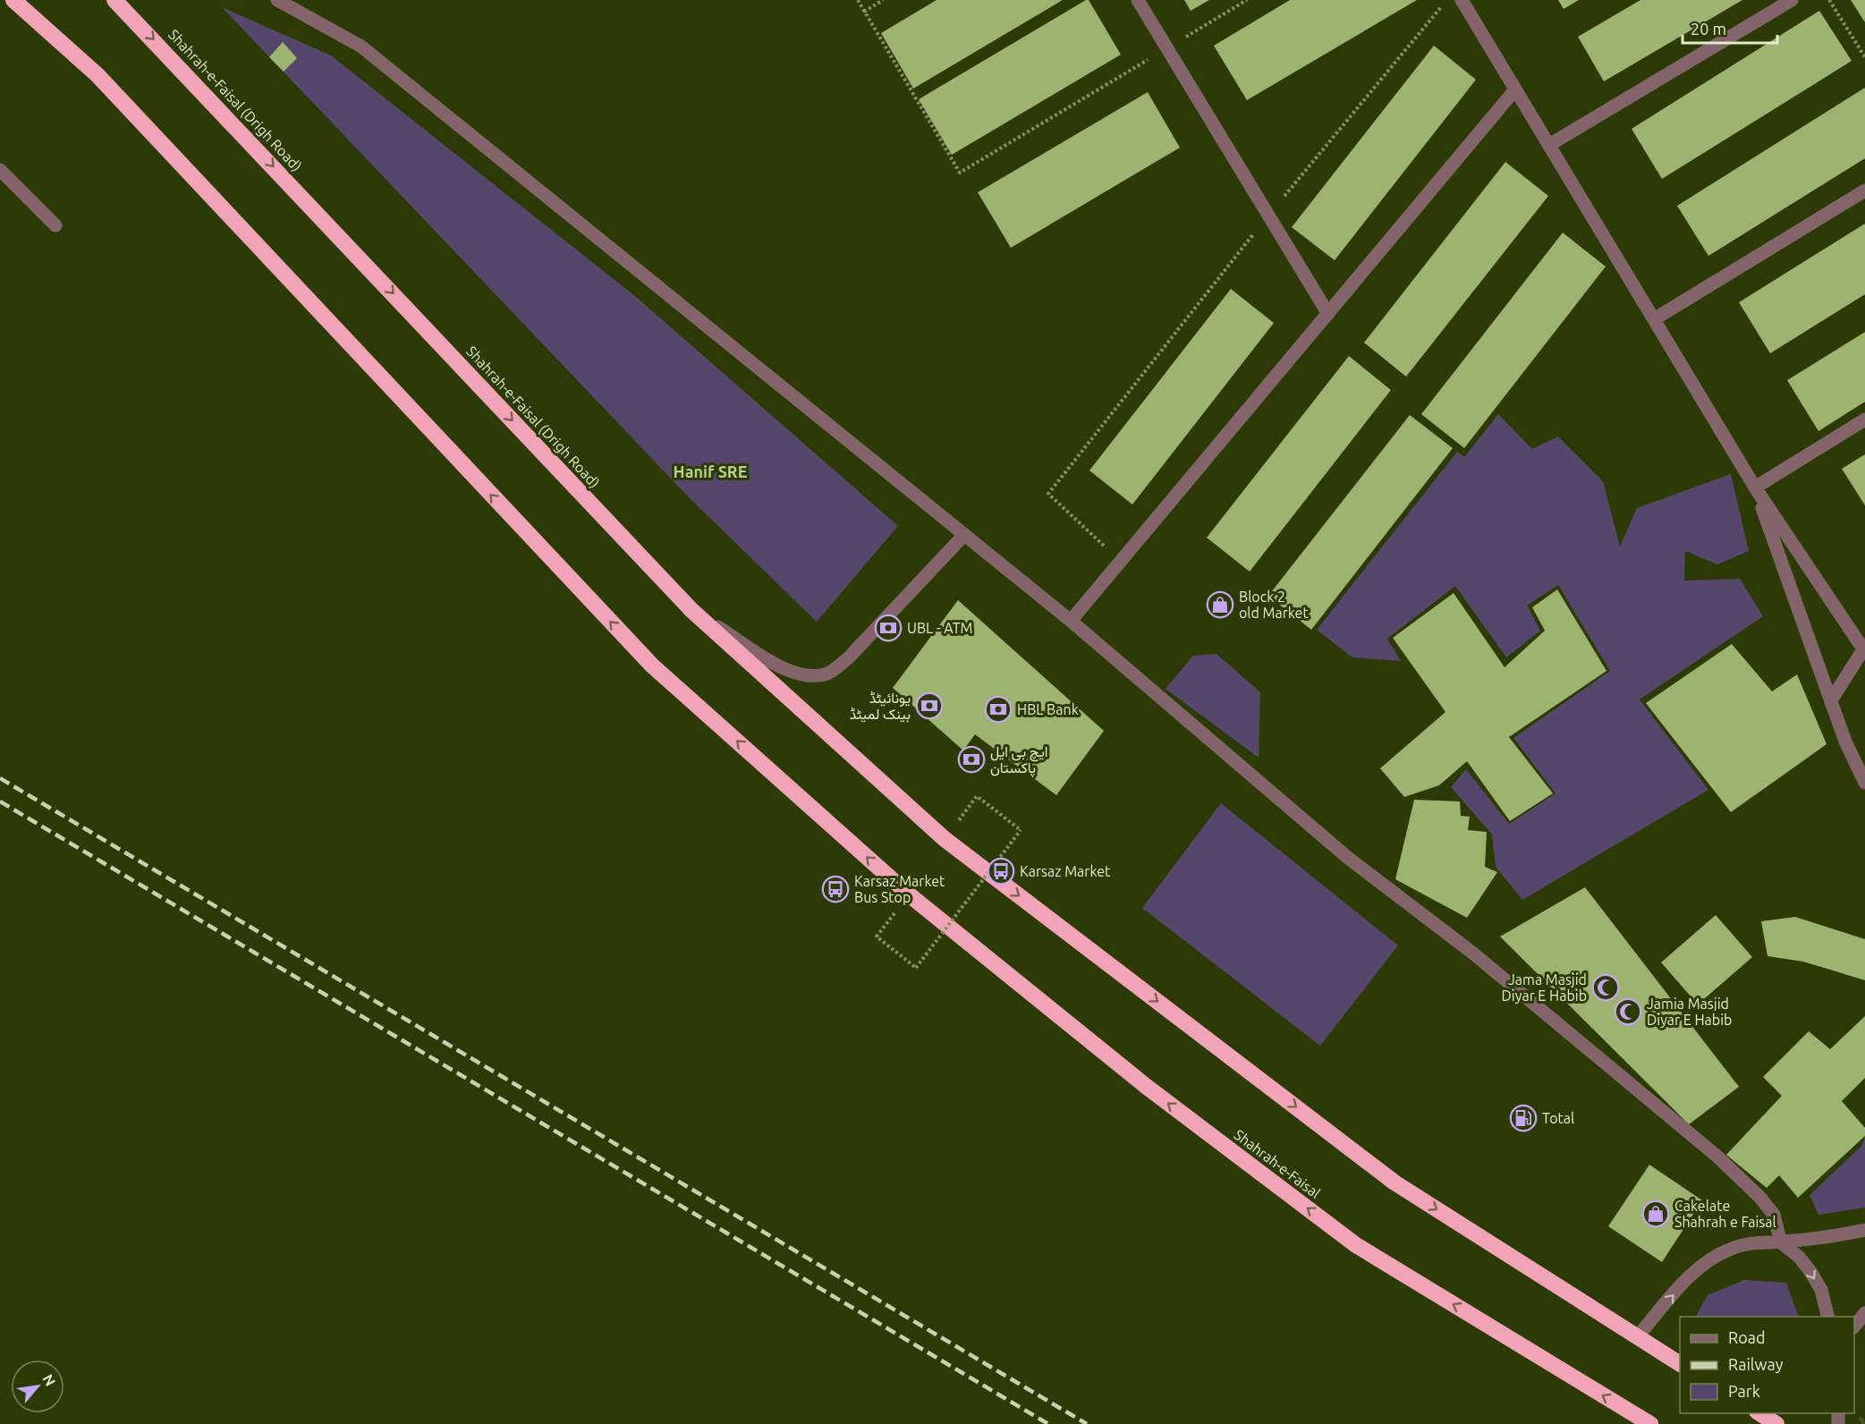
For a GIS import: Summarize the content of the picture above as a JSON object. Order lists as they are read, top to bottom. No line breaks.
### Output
{"streets":{"highway":["Shahrah-e-Faisal (Drigh Road)","Shahrah-e-Faisal"]},"one_way":["Shahrah-e-Faisal (Drigh Road)","Shahrah-e-Faisal"],"districts":["Hanif SRE"],"places":{"shop":["Block 2 old Market","Cakelate Shahrah e Faisal"],"bank":["UBL - ATM","یونائیٹڈ بینک لمیٹڈ","HBL Bank","ایچ بی ایل پاکستان"],"bus stop":["Karsaz Market","Karsaz Market Bus Stop"],"mosque":["Jama Masjid Diyar E Habib","Jamia Masjid Diyar E Habib"],"fuel station":["Total"]},"legend":["Road","Railway","Park"],"scale_bar":"20 m","north":"top right"}
